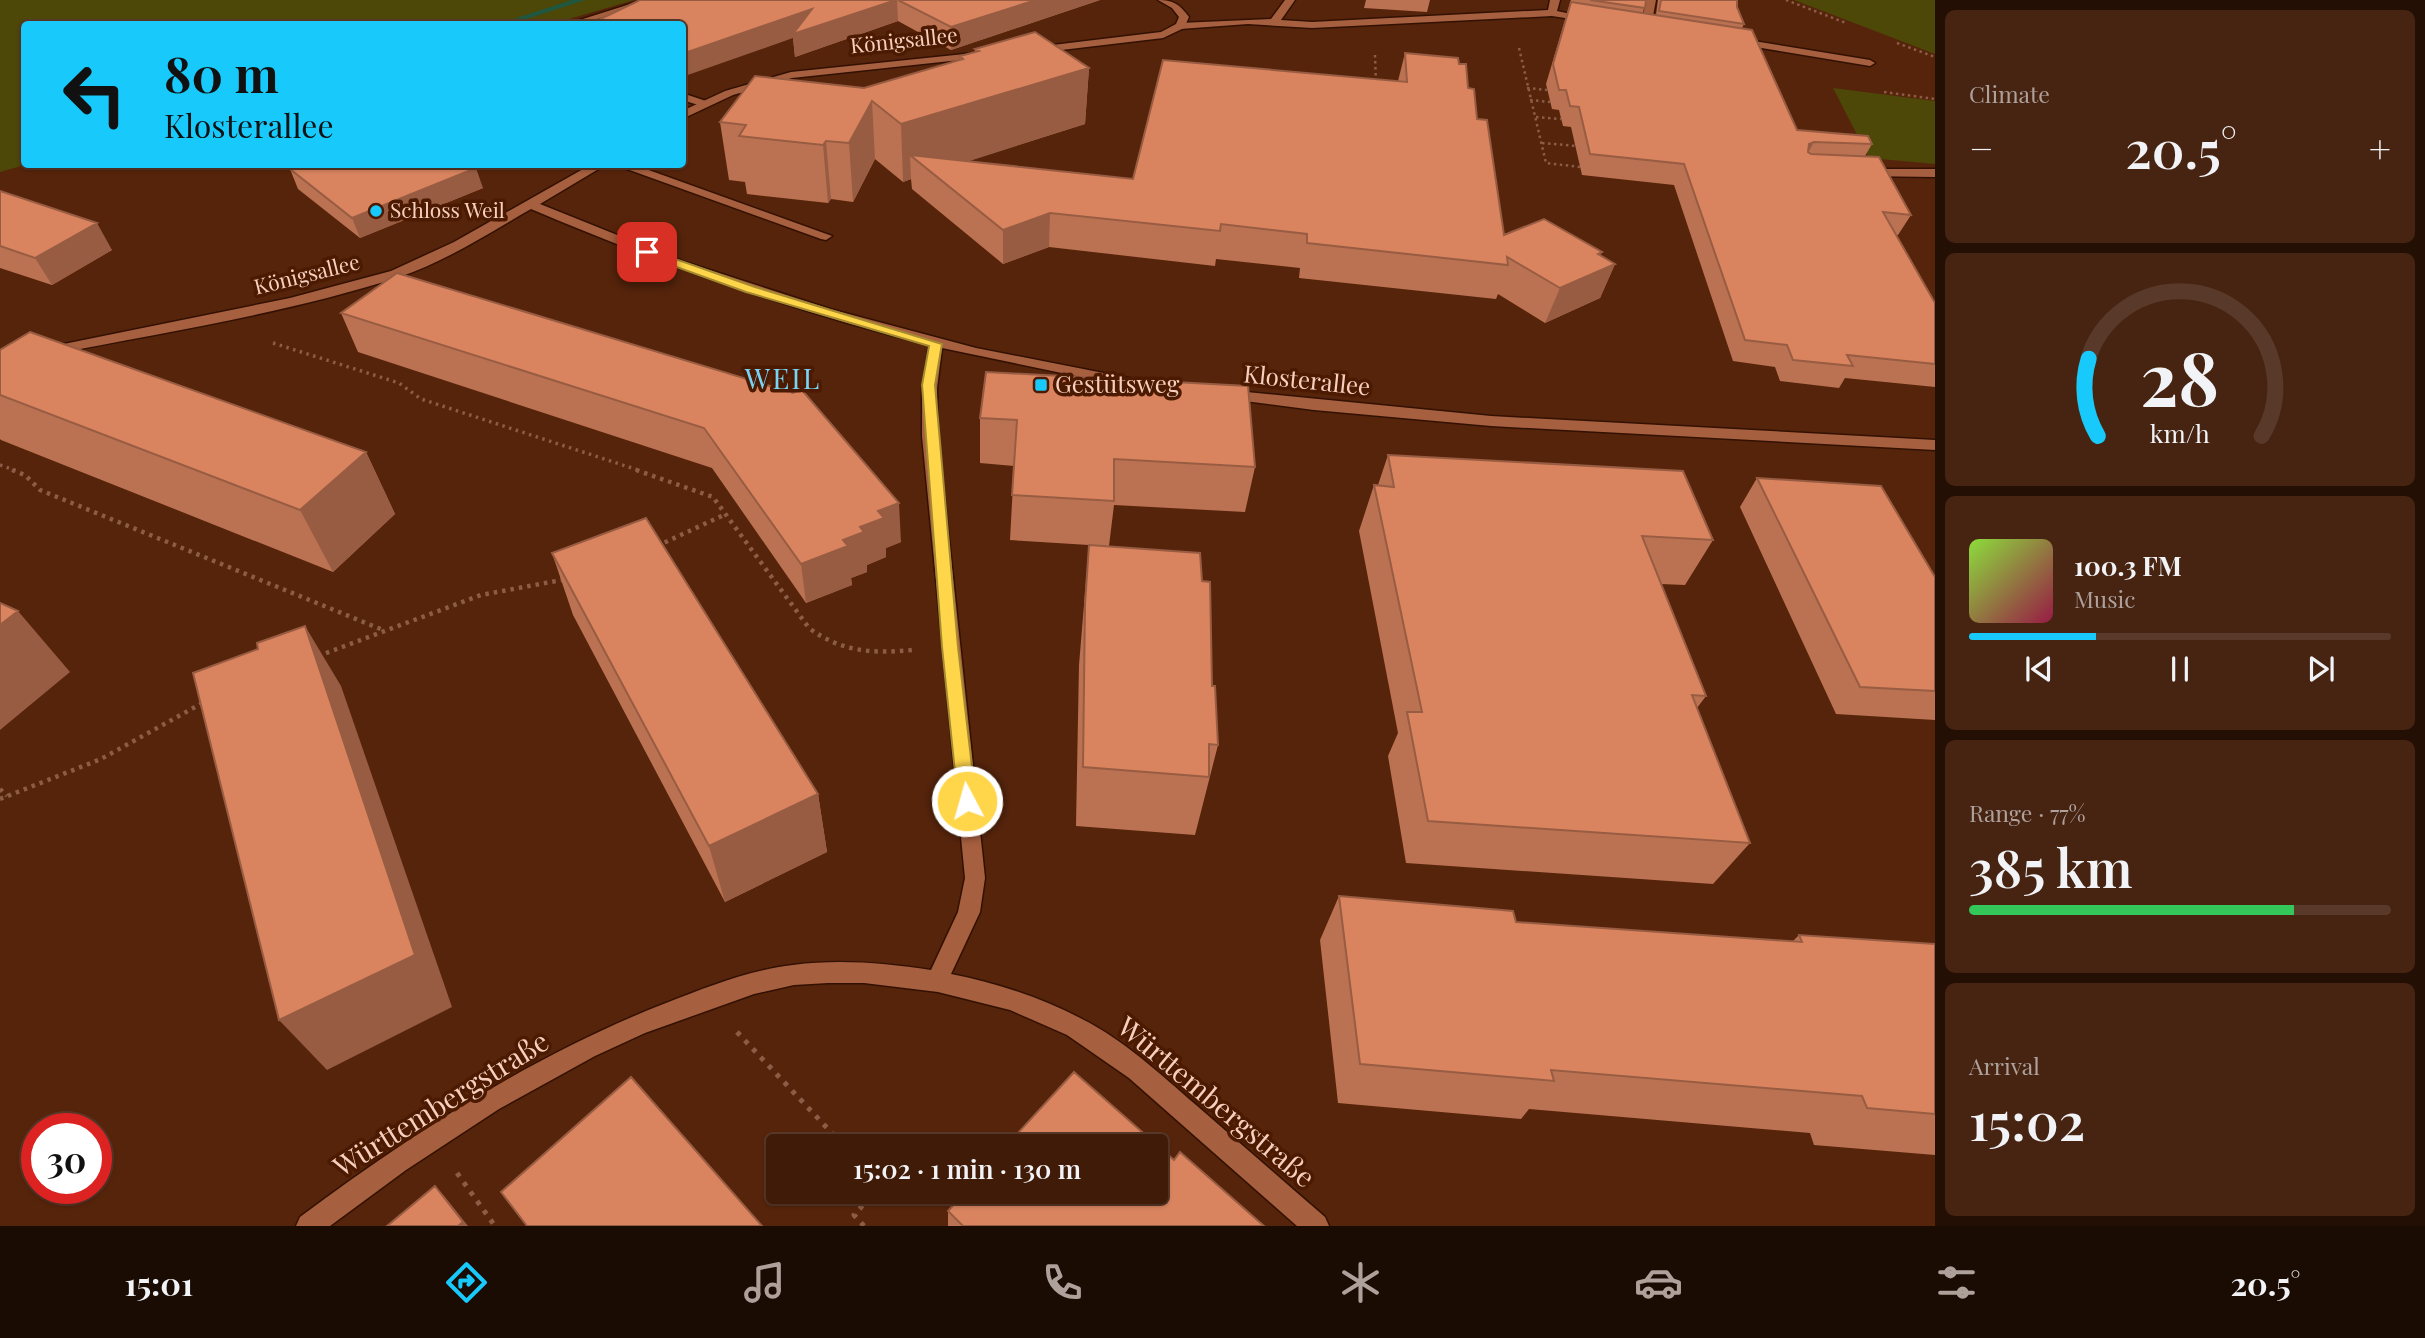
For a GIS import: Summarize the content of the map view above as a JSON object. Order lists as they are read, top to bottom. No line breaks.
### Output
{"streets":{"street":["Königsallee","Klosterallee","Württembergstraße"]},"districts":["WEIL"],"places":{"other":["Schloss Weil"],"transit":["Gestütsweg"]},"page":{"tile":["Climate",["Range · 77%","385 km"],["Arrival","15:02"]],"turn":["80 m","Klosterallee"],"heat":["−","20.5°","+"],"song":["100.3 FM","Music"],"limit":"30","trip":"15:02 · 1 min · 130 m","tabs":["15:01","20.5°"],"gauge":["28","km/h"]}}
